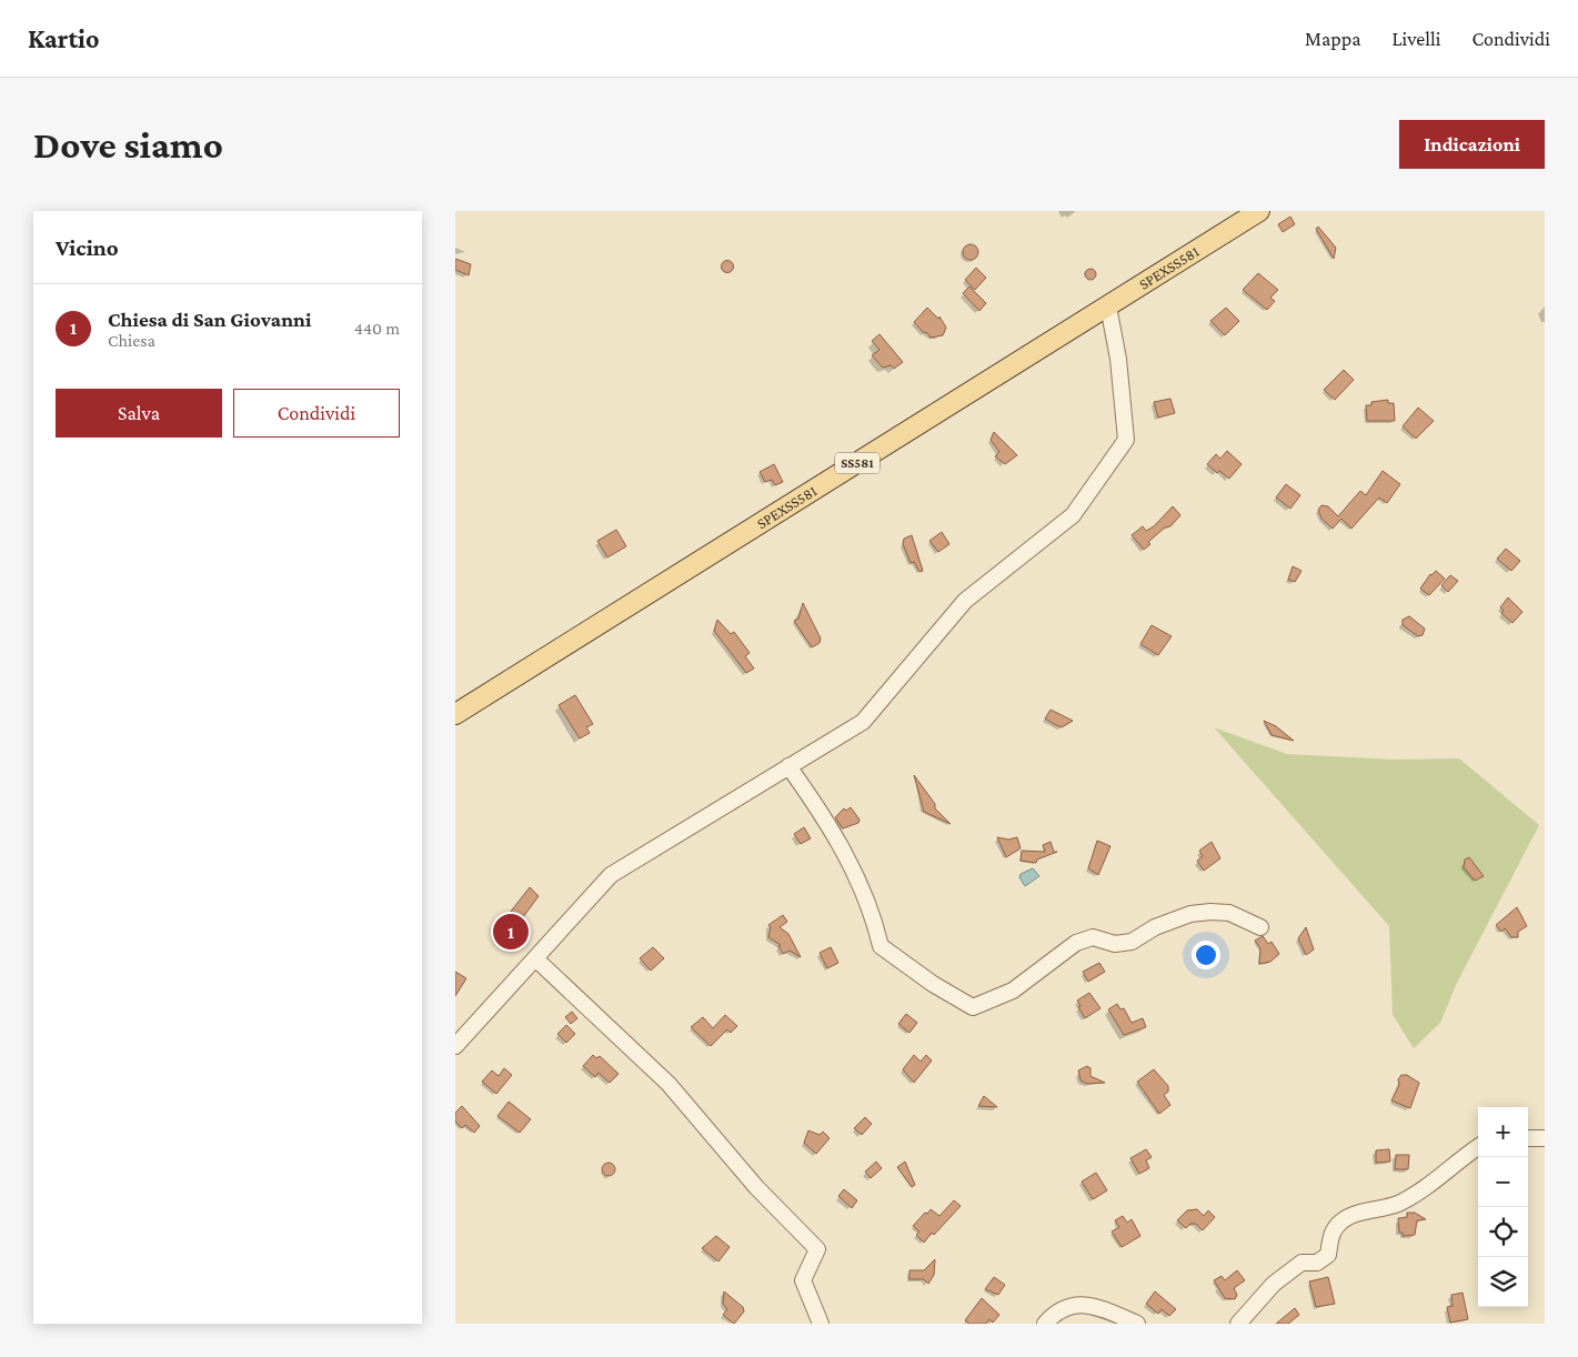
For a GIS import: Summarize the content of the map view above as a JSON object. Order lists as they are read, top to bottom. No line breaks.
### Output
{"streets":{"main road":["SPEXSS581","SS581"]},"page":{"header":"Kartio","nav":["Mappa","Livelli","Condividi"],"buttons":["Indicazioni",["Salva","Condividi"]],"title":"Dove siamo","heading":"Vicino","list":[{"mark":"1","name":"Chiesa di San Giovanni","note":"Chiesa","value":"440 m"}],"pins":"1","map_buttons":["+","−"]}}
